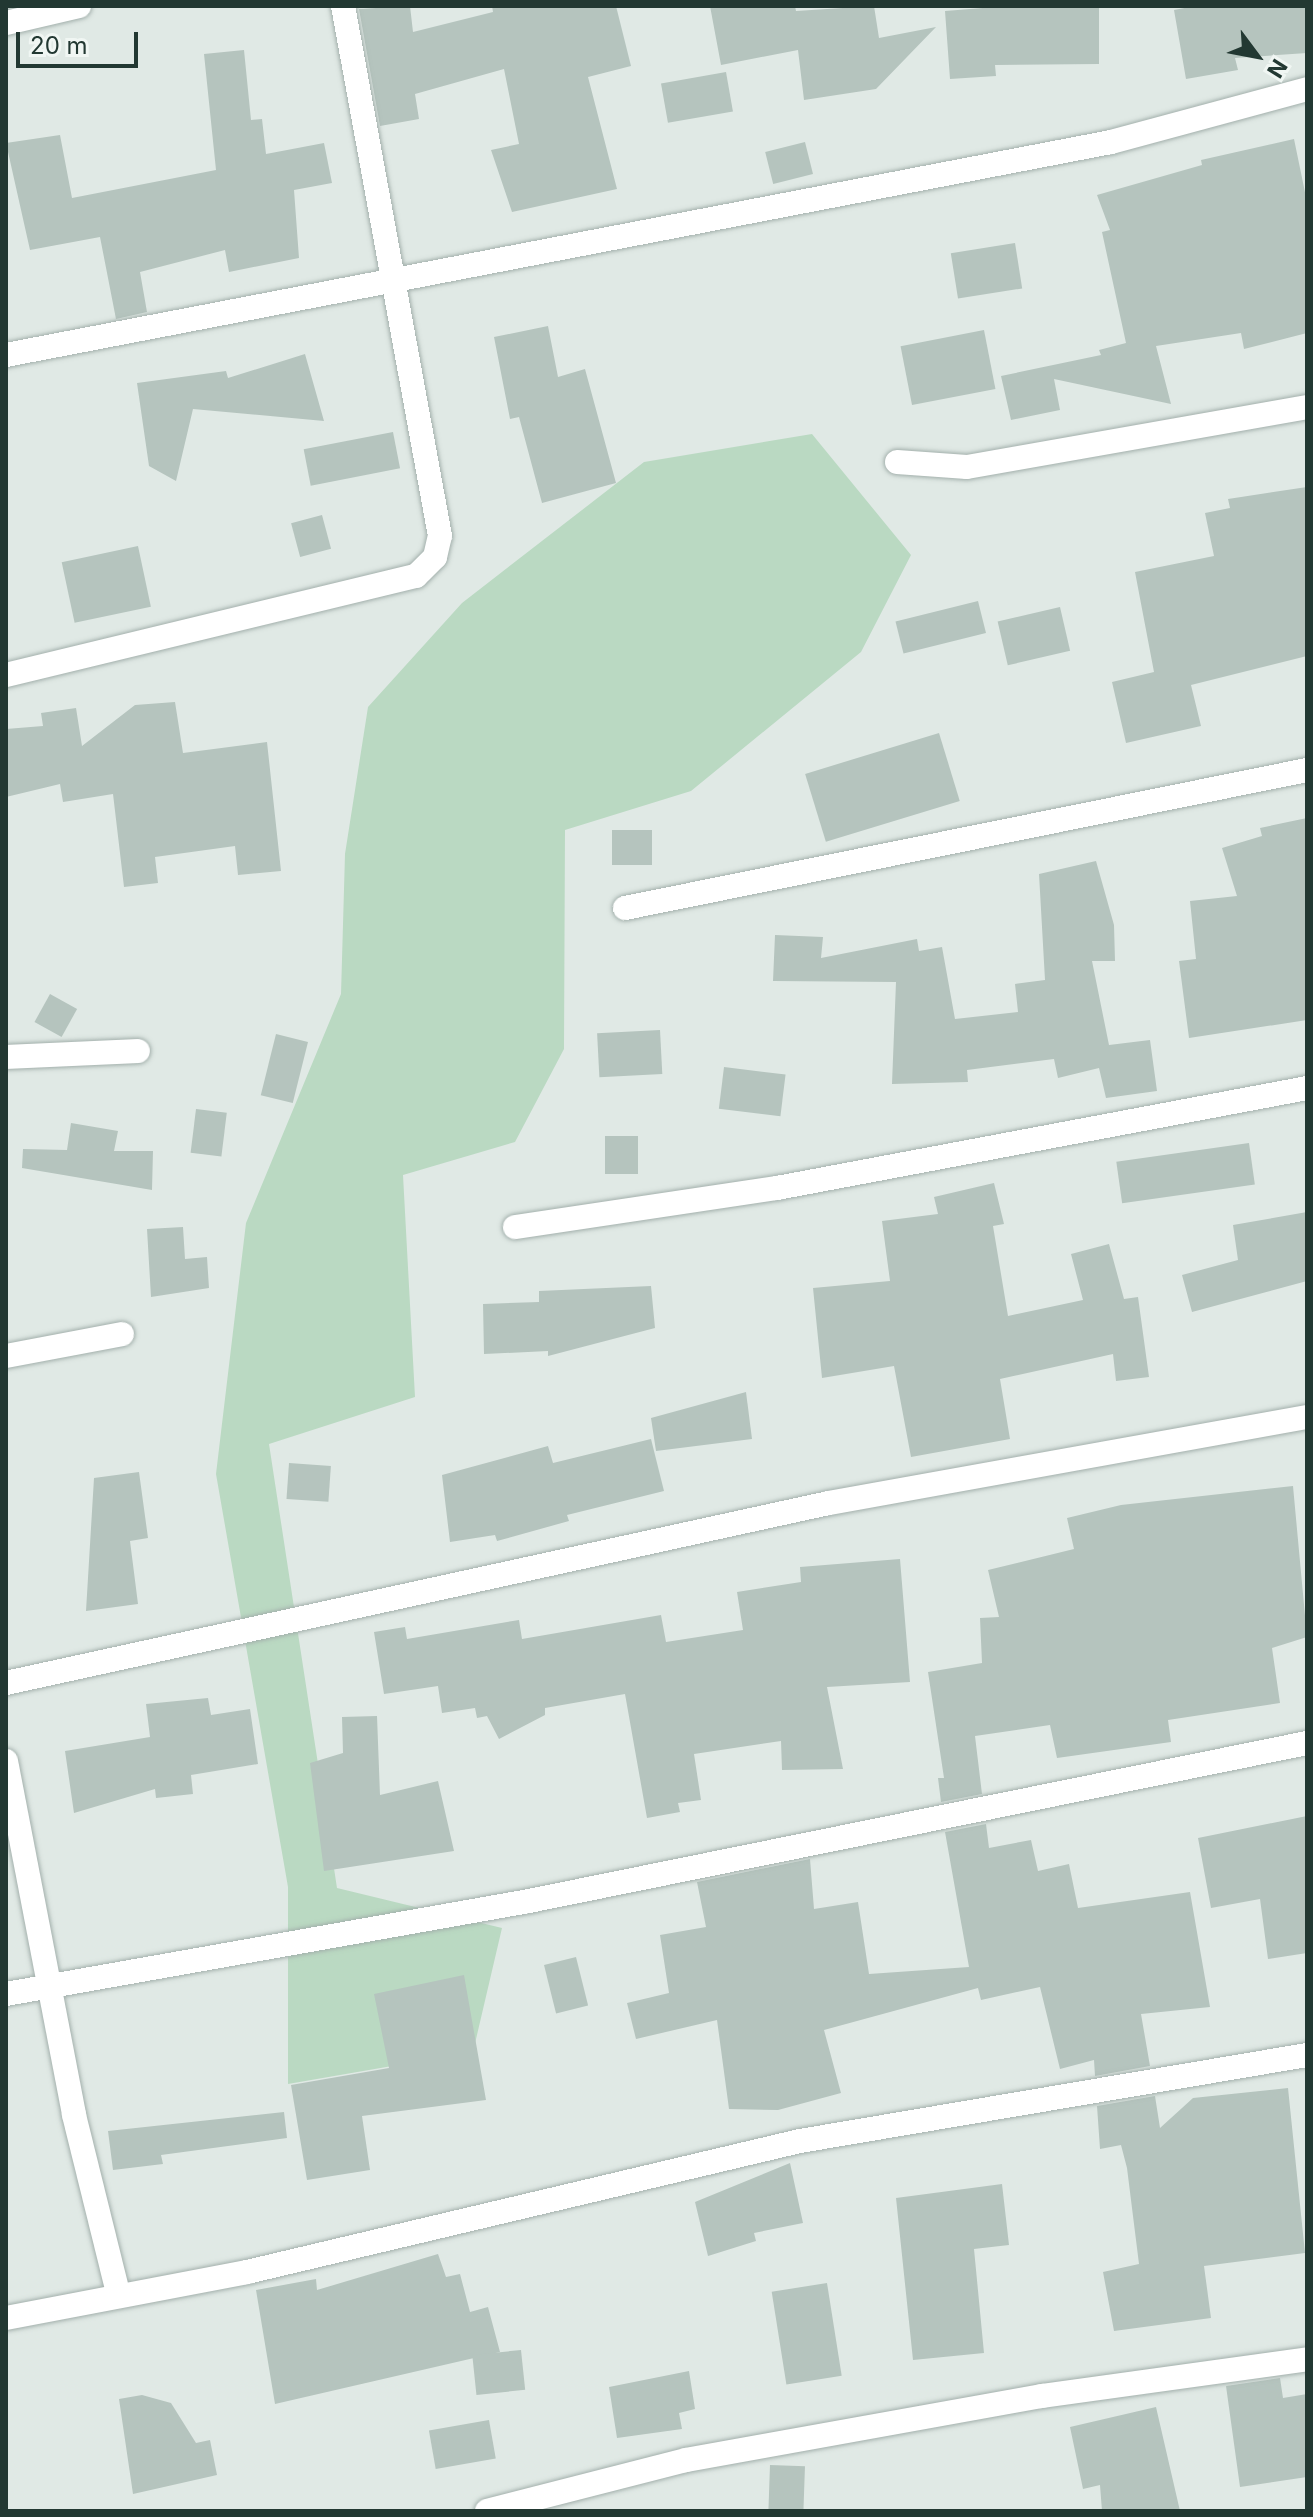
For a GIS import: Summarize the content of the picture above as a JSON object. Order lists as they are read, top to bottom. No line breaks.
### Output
{"scale_bar":"20 m","north":"bottom right"}
